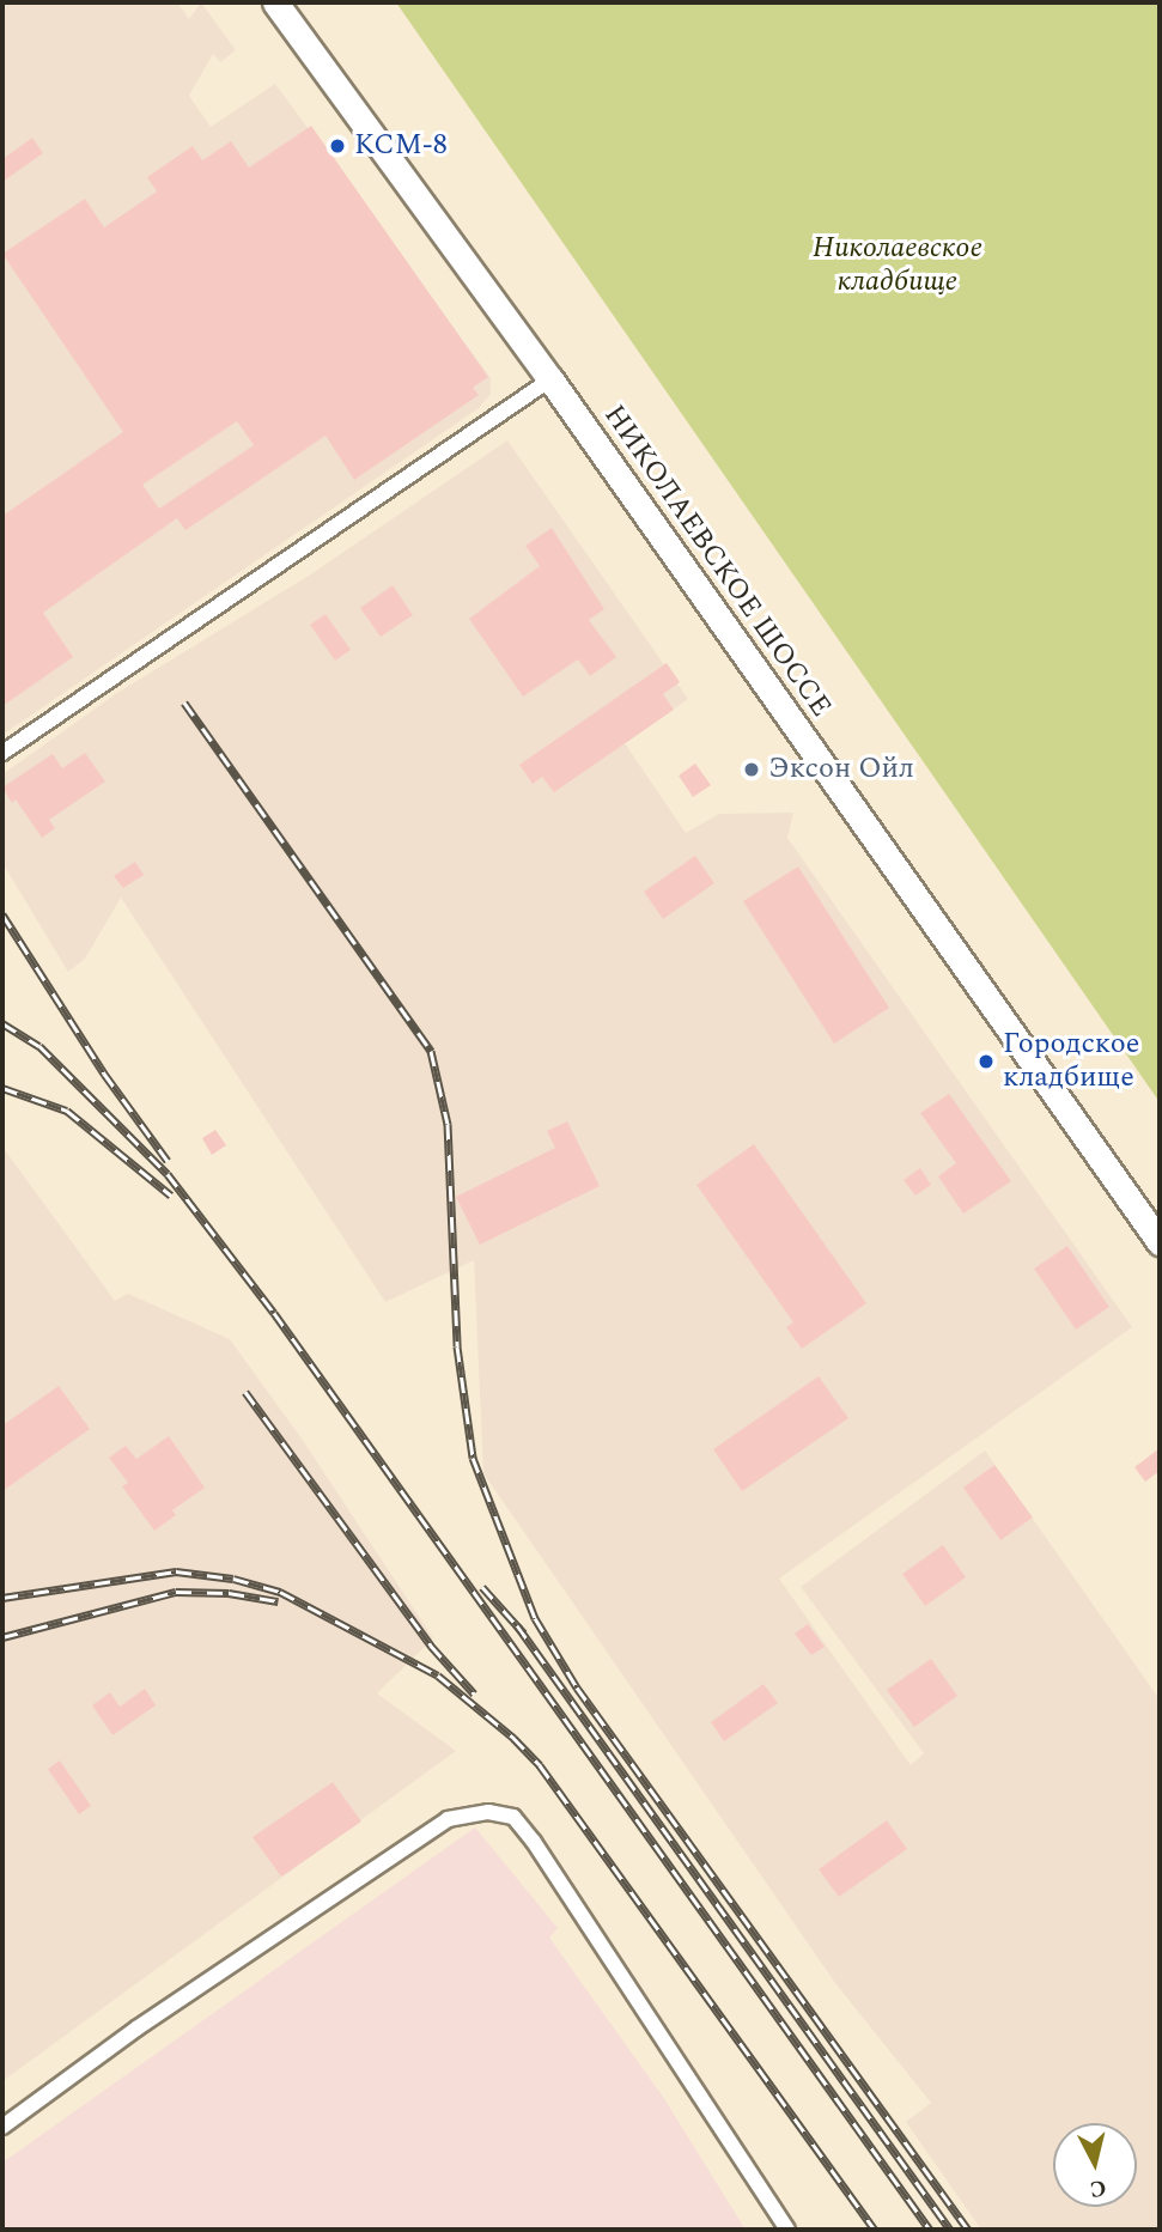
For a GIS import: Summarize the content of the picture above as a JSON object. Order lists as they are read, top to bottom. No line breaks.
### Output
{"streets":{"main road":["НИКОЛАЕВСКОЕ ШОССЕ"]},"parks":["Николаевское кладбище"],"places":["КСМ-8","Эксон Ойл","Городское кладбище"],"north":"bottom"}
